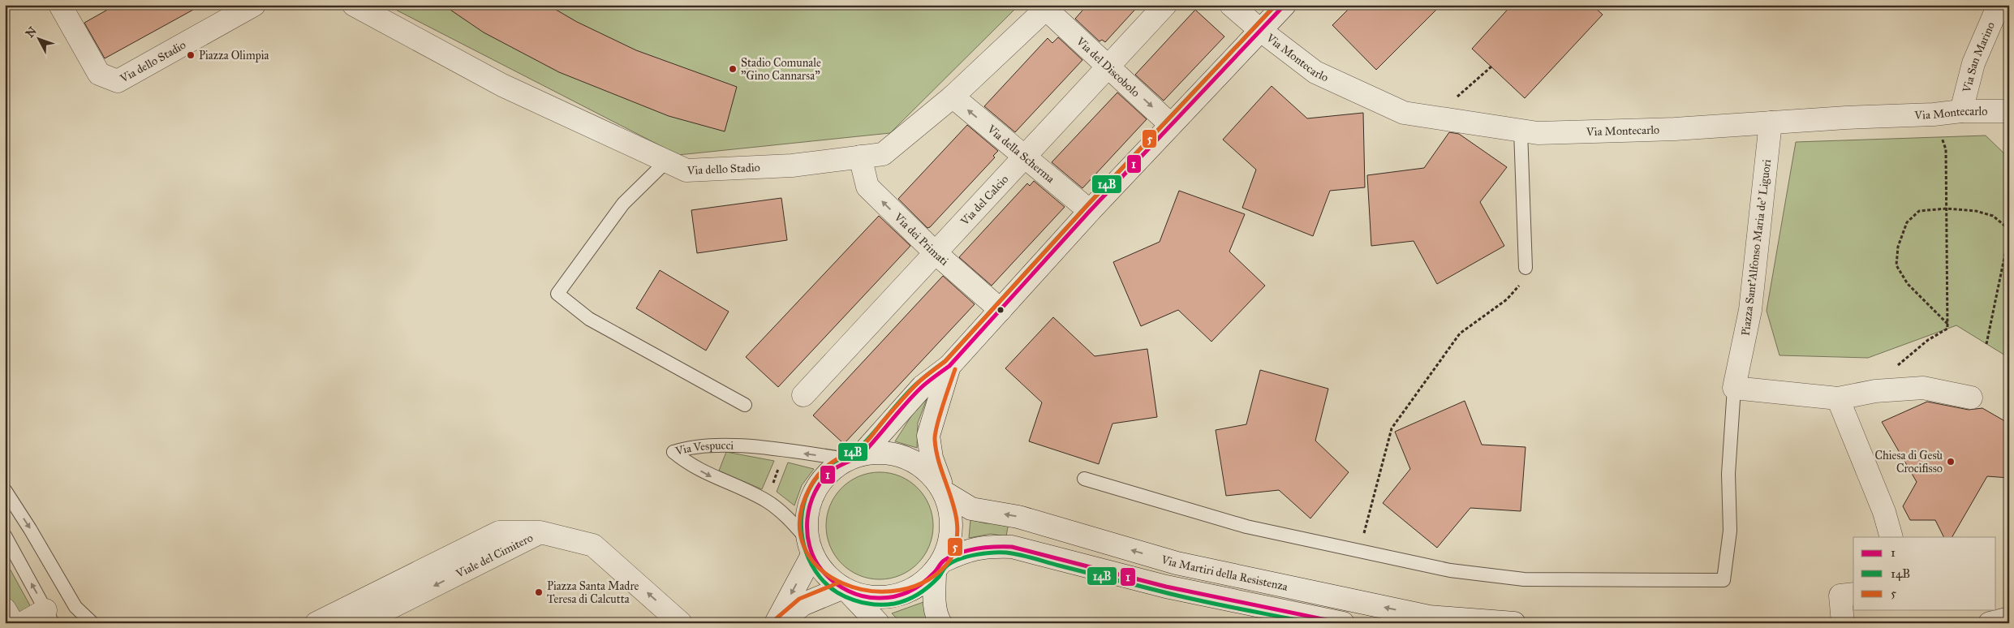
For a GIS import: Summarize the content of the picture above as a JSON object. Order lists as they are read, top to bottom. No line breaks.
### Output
{"streets":{"street":["Via Montecarlo","Via San Marino","Via dello Stadio","Via del Discobolo","Via della Scherma","Via del Calcio","Via dei Primati","Piazza Sant'Alfonso Maria de' Liguori","Viale del Cimitero","Via Martiri della Resistenza"],"lane":["Via Vespucci"]},"crossings":[["Via Montecarlo","Via San Marino"],["Via Montecarlo","Piazza Sant'Alfonso Maria de' Liguori"],["Via dello Stadio","Via del Discobolo"],["Via dello Stadio","Via della Scherma"],["Via dello Stadio","Via dei Primati"],["Via del Discobolo","Via del Calcio"],["Via della Scherma","Via del Calcio"],["Via del Calcio","Via dei Primati"],["Via Vespucci","Via Martiri della Resistenza"]],"one_way":["Via del Discobolo","Via della Scherma","Via dei Primati"],"places":["Piazza Olimpia","Stadio Comunale \"Gino Cannarsa\"","Chiesa di Gesù Crocifisso","Piazza Santa Madre Teresa di Calcutta"],"lines":["transit line 1","transit line 14B","transit line 5"],"legend":["1","14B","5"],"north":"top left"}
